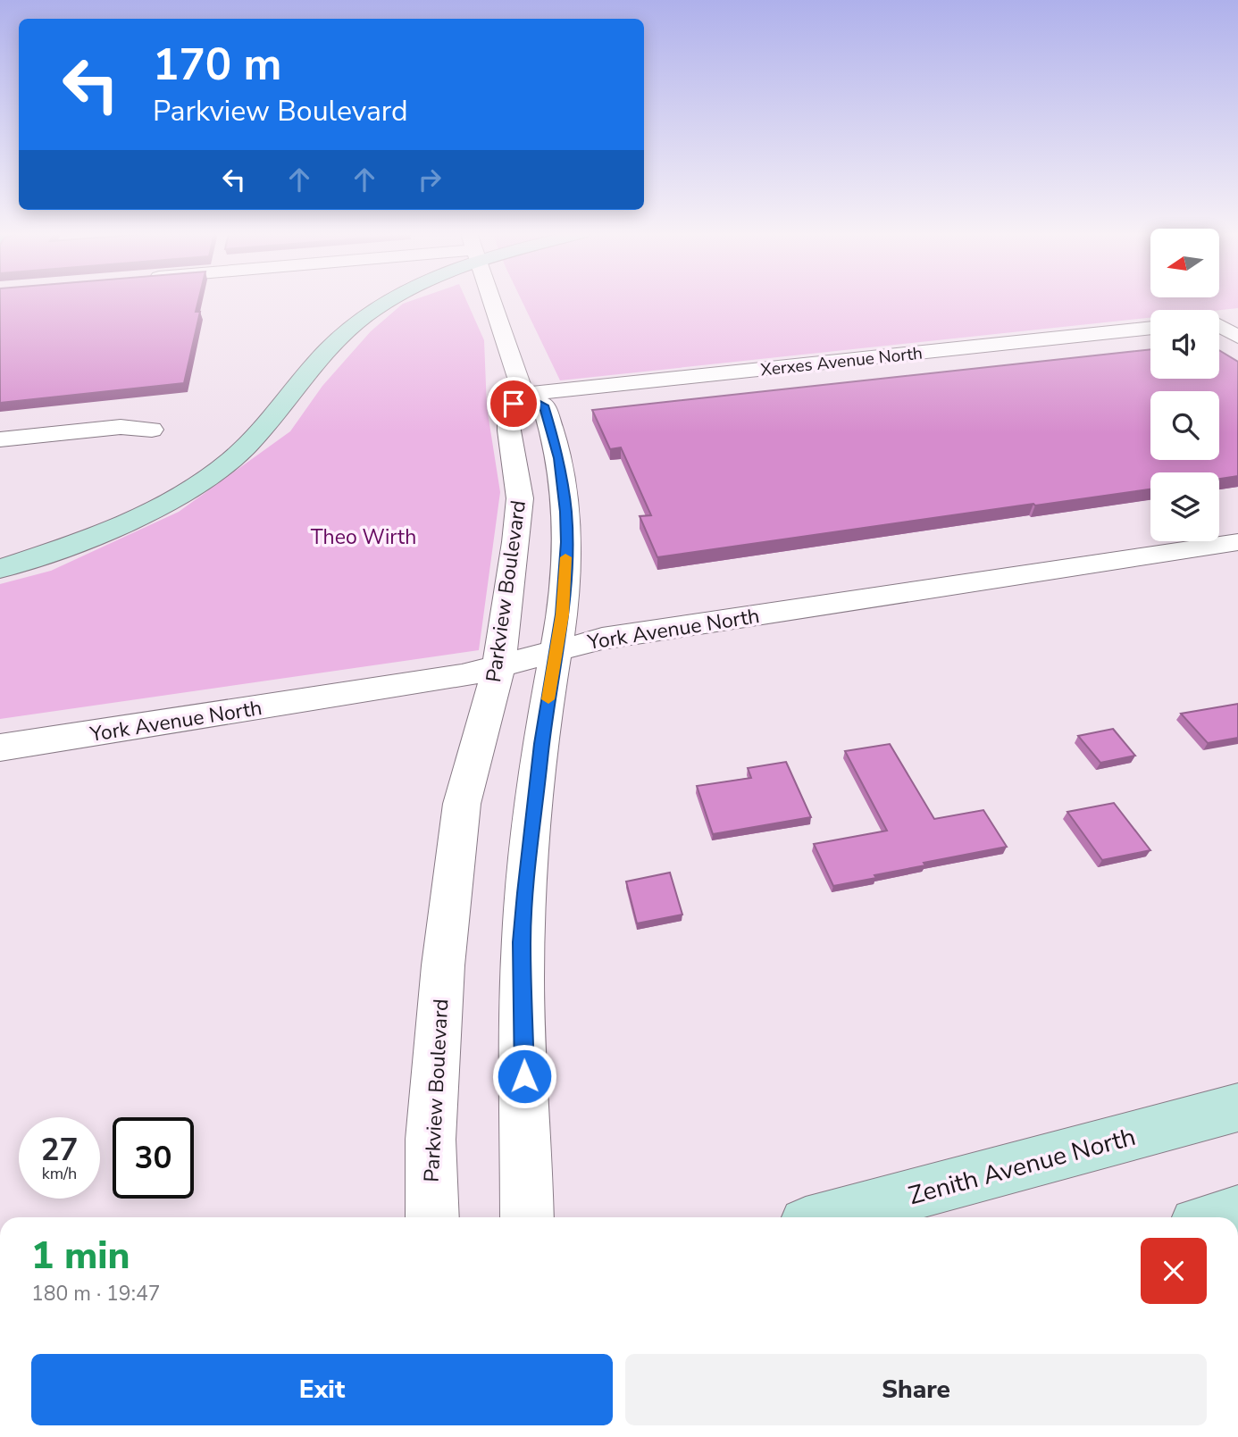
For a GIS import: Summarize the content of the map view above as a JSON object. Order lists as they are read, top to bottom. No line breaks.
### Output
{"streets":{"street":["Xerxes Avenue North","Parkview Boulevard","York Avenue North","Zenith Avenue North"]},"crossings":[["Xerxes Avenue North","Parkview Boulevard"],["Parkview Boulevard","York Avenue North"]],"parks":["Theo Wirth"],"north":"left","page":{"turn":["170 m","Parkview Boulevard"],"speed":"27 km/h","limit":"30","heading":["1 min","180 m · 19:47"],"buttons":["Exit","Share"]}}
